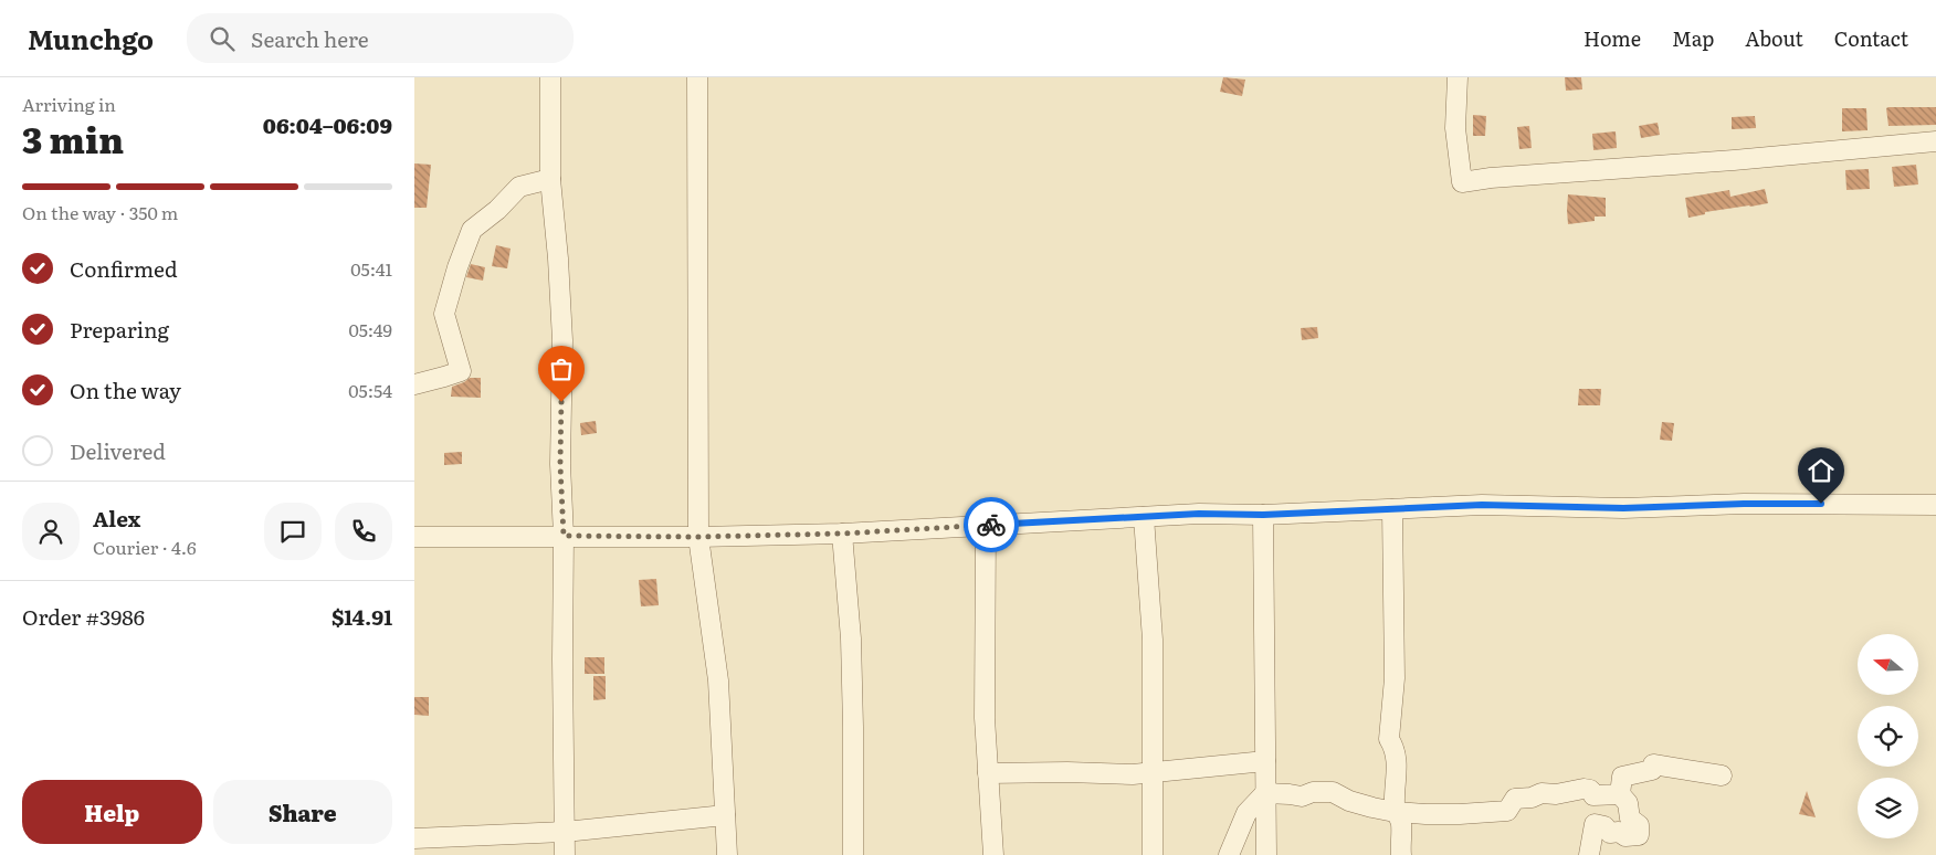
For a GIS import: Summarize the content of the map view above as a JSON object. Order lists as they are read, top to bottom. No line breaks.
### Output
{"north":"left","page":{"header":"Munchgo","search":"Search here","nav":["Home","Map","About","Contact"],"heading":["3 min","Arriving in","06:04–06:09"],"panel":["Alex","Courier · 4.6","Order #3986","$14.91"],"bar":"On the way · 350 m","list":[["Confirmed","05:41"],["Preparing","05:49"],["On the way","05:54"],"Delivered"],"buttons":["Help","Share"]}}
